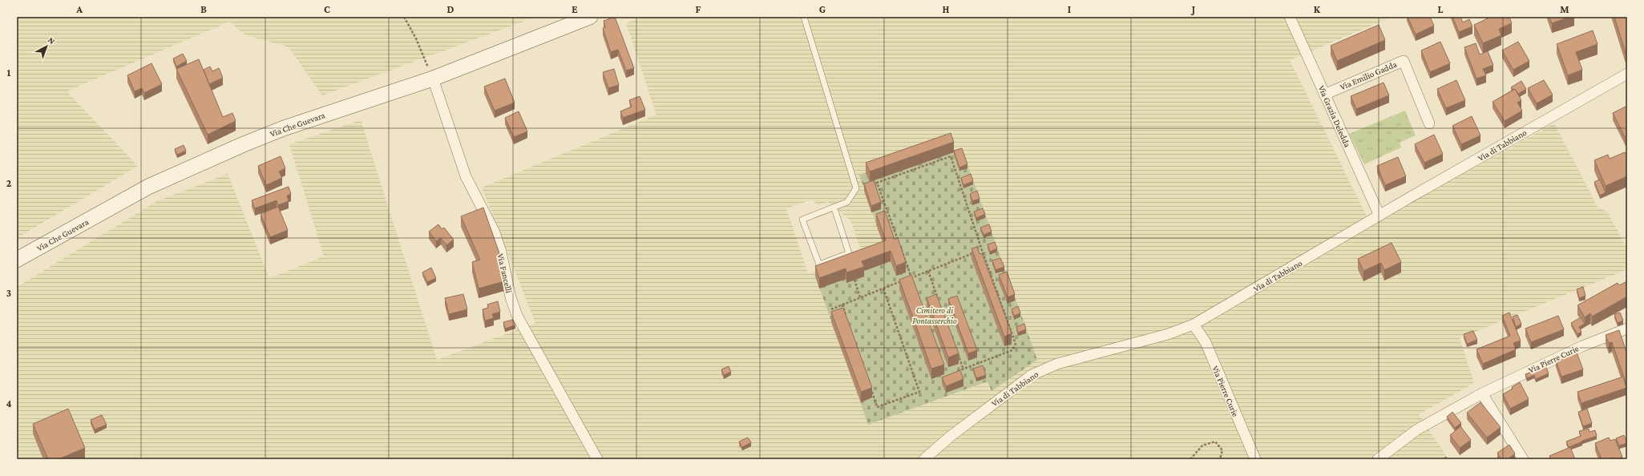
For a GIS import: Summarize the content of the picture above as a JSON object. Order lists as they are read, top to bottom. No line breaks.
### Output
{"streets":{"main road":["Via Che Guevara"],"street":["Via Emilio Gadda","Via Grazia Deledda","Via di Tabbiano","Via Fancelli","Via Pierre Curie"]},"crossings":[["Via Emilio Gadda","Via Grazia Deledda"],["Via Grazia Deledda","Via di Tabbiano"],["Via Che Guevara","Via Fancelli"],["Via di Tabbiano","Via Pierre Curie"]],"parks":["Cimitero di Pontasserchio"],"north":"top right","grid":{"columns":["A","B","C","D","E","F","G","H","I","J","K","L","M"],"rows":["1","2","3","4"]}}
